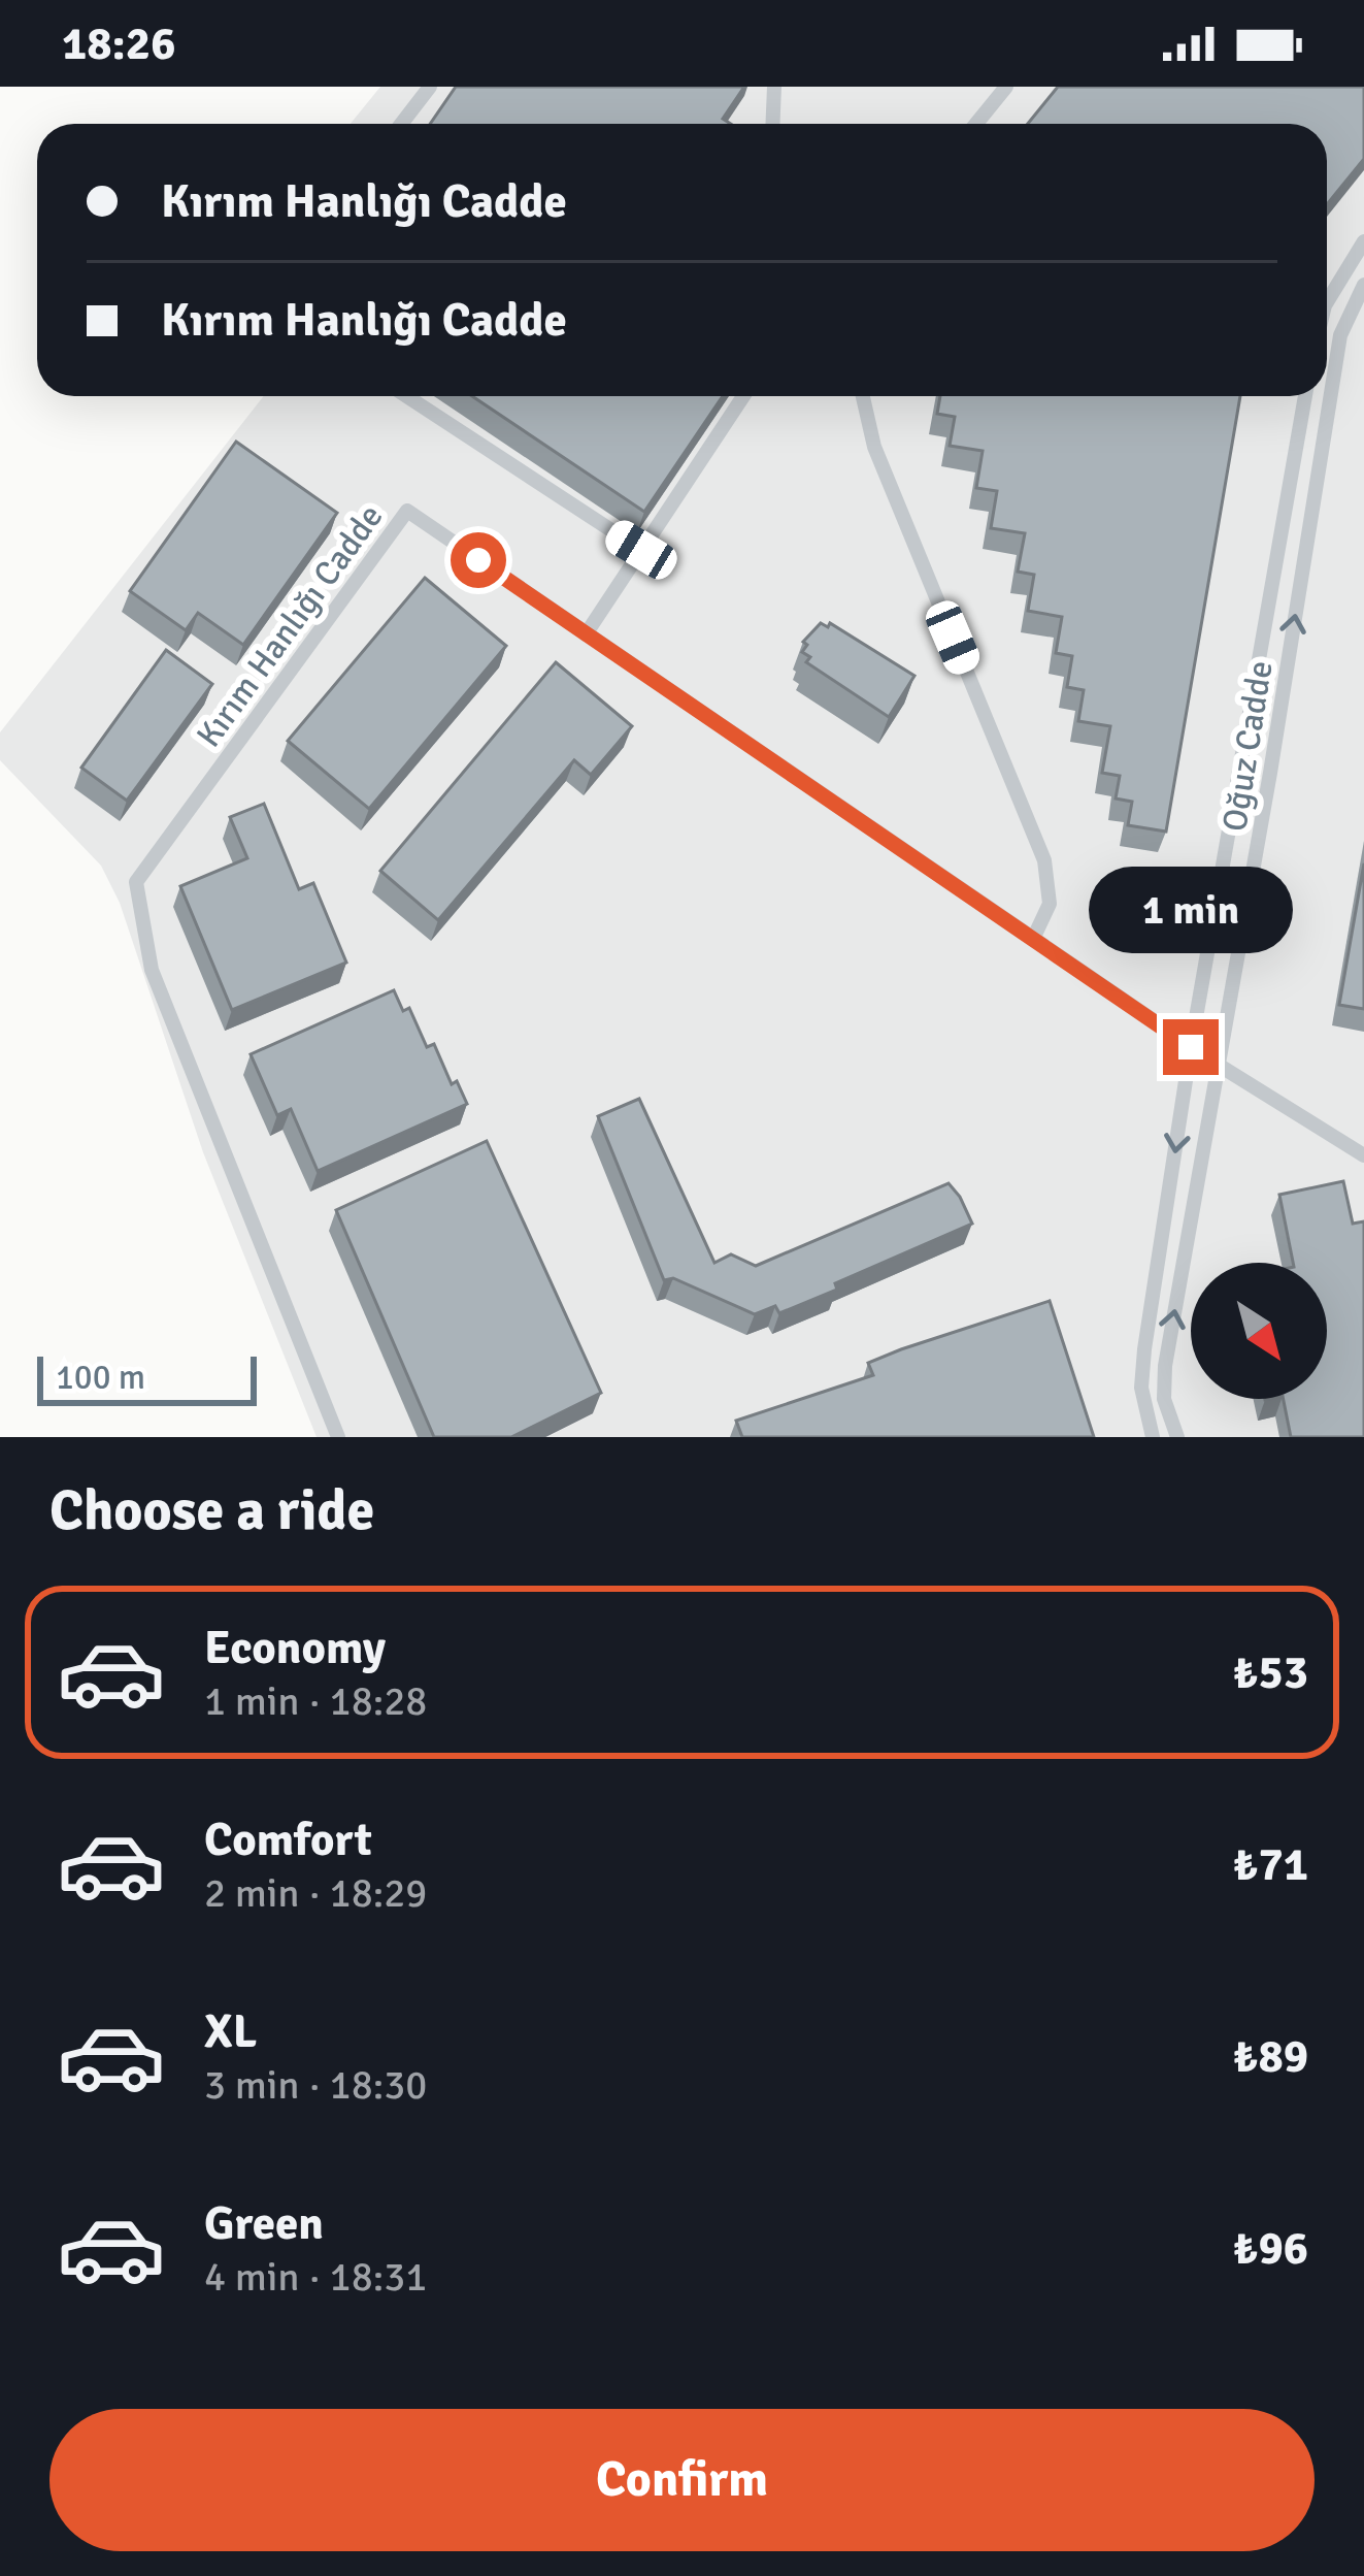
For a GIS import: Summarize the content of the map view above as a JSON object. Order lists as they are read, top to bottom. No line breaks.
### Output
{"streets":{"street":["Kırım Hanlığı Cadde","Oğuz Cadde"]},"crossings":[["Kırım Hanlığı Cadde","Oğuz Cadde"]],"scale_bar":"100 m","north":"bottom right","page":{"status":"18:26","banner":["Kırım Hanlığı Cadde","Kırım Hanlığı Cadde"],"bubble":"1 min","scale":"100 m","heading":"Choose a ride","list":[{"name":"Economy","note":"1 min · 18:28","value":"₺53"},{"name":"Comfort","note":"2 min · 18:29","value":"₺71"},{"name":"XL","note":"3 min · 18:30","value":"₺89"},{"name":"Green","note":"4 min · 18:31","value":"₺96"}],"buttons":"Confirm"}}
